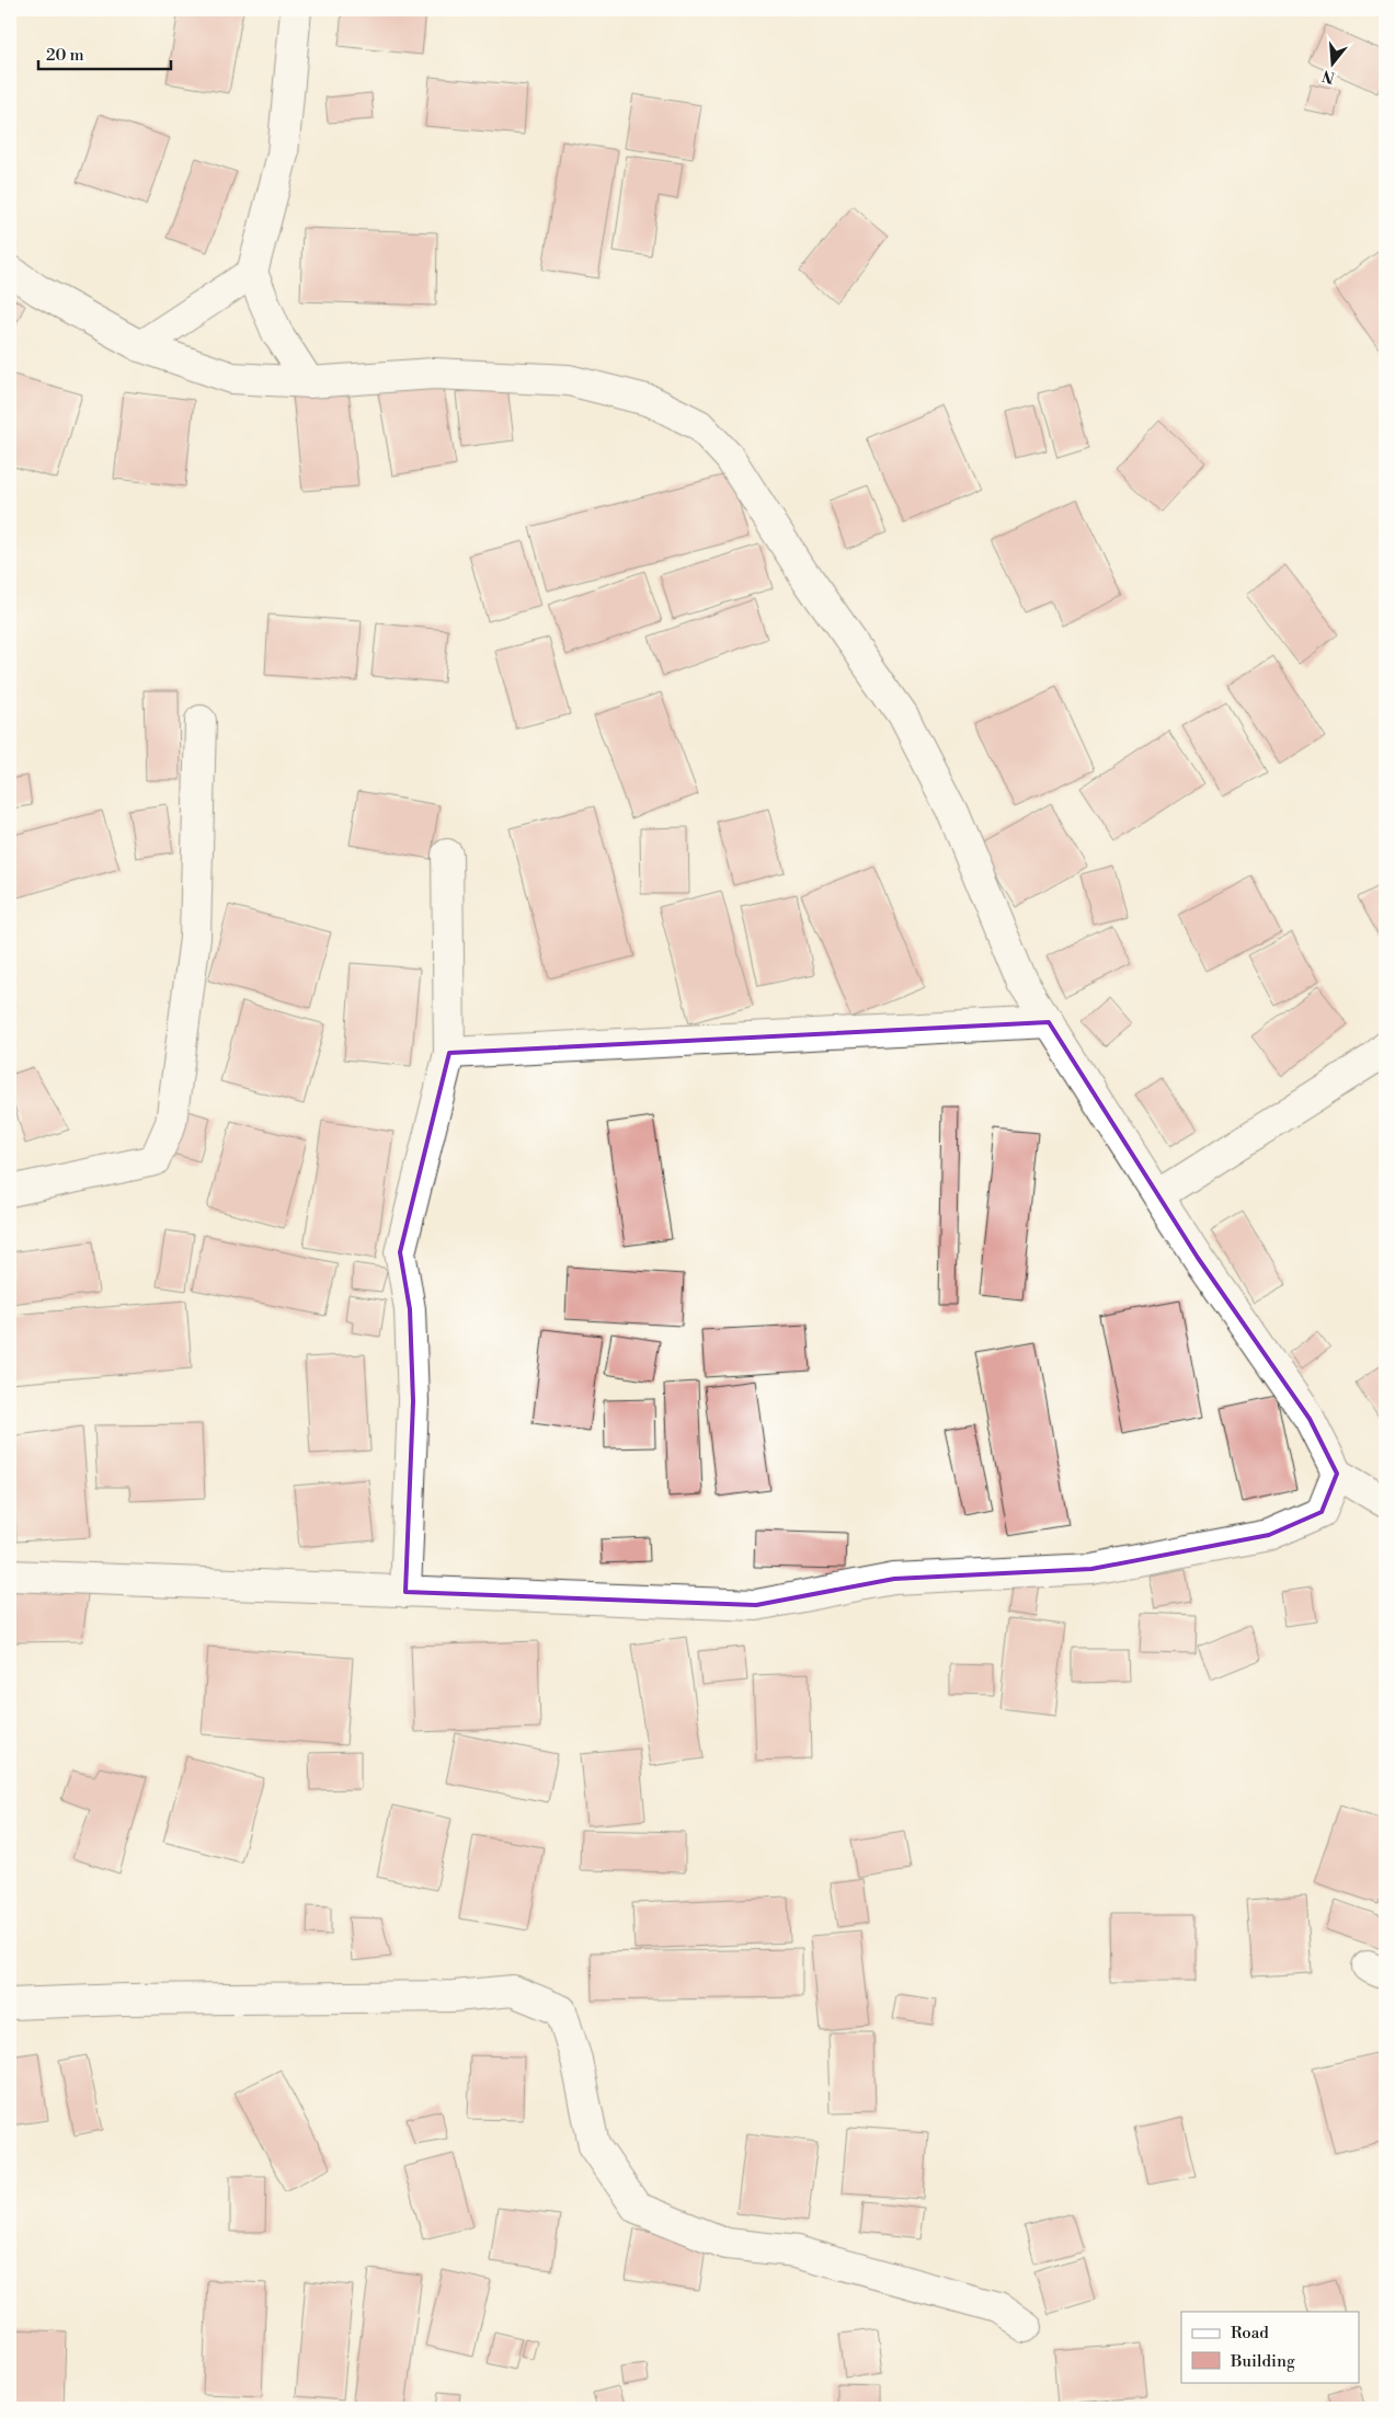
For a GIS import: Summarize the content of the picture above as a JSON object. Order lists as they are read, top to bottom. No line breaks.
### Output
{"legend":["Road","Building"],"scale_bar":"20 m","north":"bottom"}
